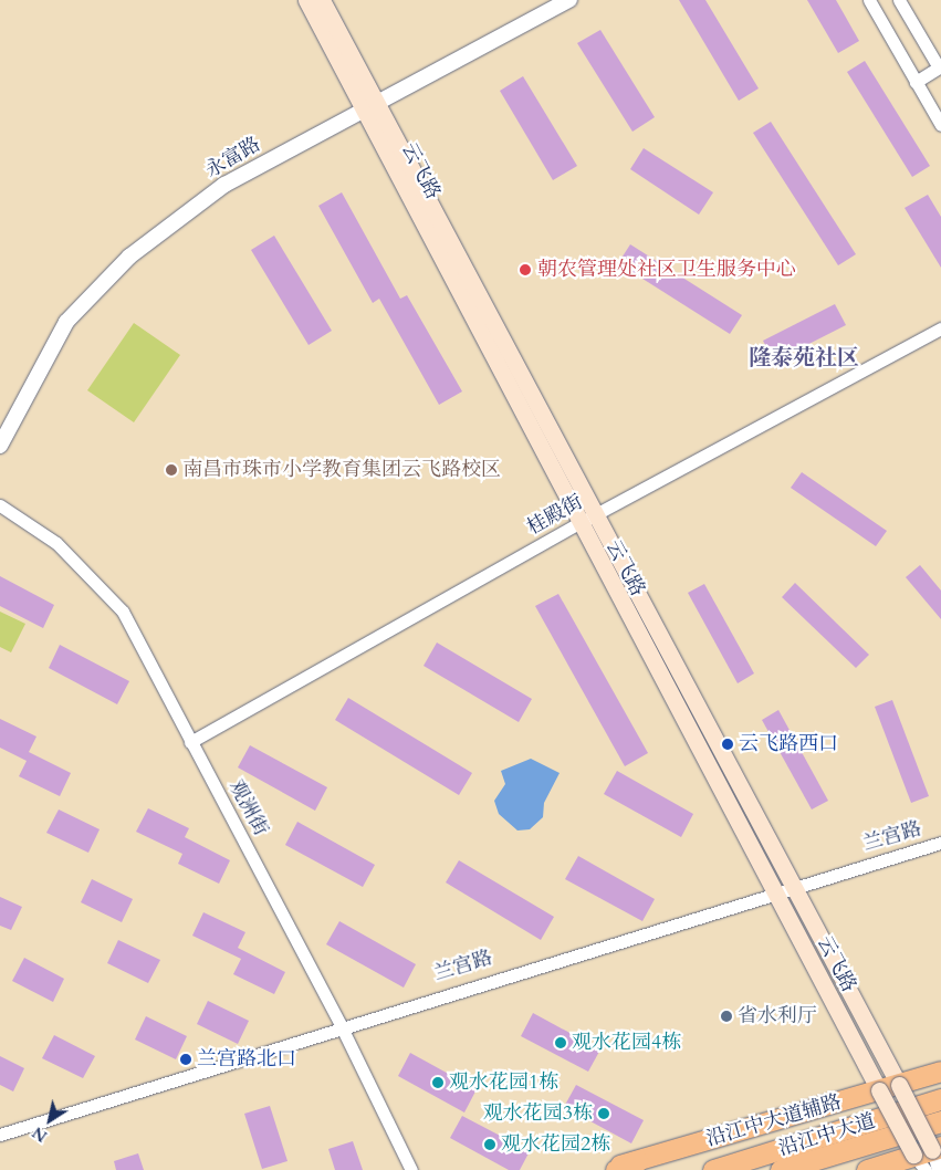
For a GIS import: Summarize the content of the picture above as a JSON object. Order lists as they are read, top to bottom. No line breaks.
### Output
{"streets":{"highway":["沿江中大道"],"main road":["云飞路","沿江中大道辅路"],"street":["永富路","桂殿街","观洲街","兰宫路"]},"crossings":[["永富路","云飞路"],["云飞路","桂殿街"],["云飞路","兰宫路"],["云飞路","沿江中大道辅路"],["桂殿街","观洲街"],["观洲街","兰宫路"]],"districts":["隆泰苑社区"],"places":["朝农管理处社区卫生服务中心","南昌市珠市小学教育集团云飞路校区","云飞路西口","省水利厅","观水花园4栋","兰宫路北口","观水花园1栋","观水花园3栋","观水花园2栋"],"north":"bottom left"}
